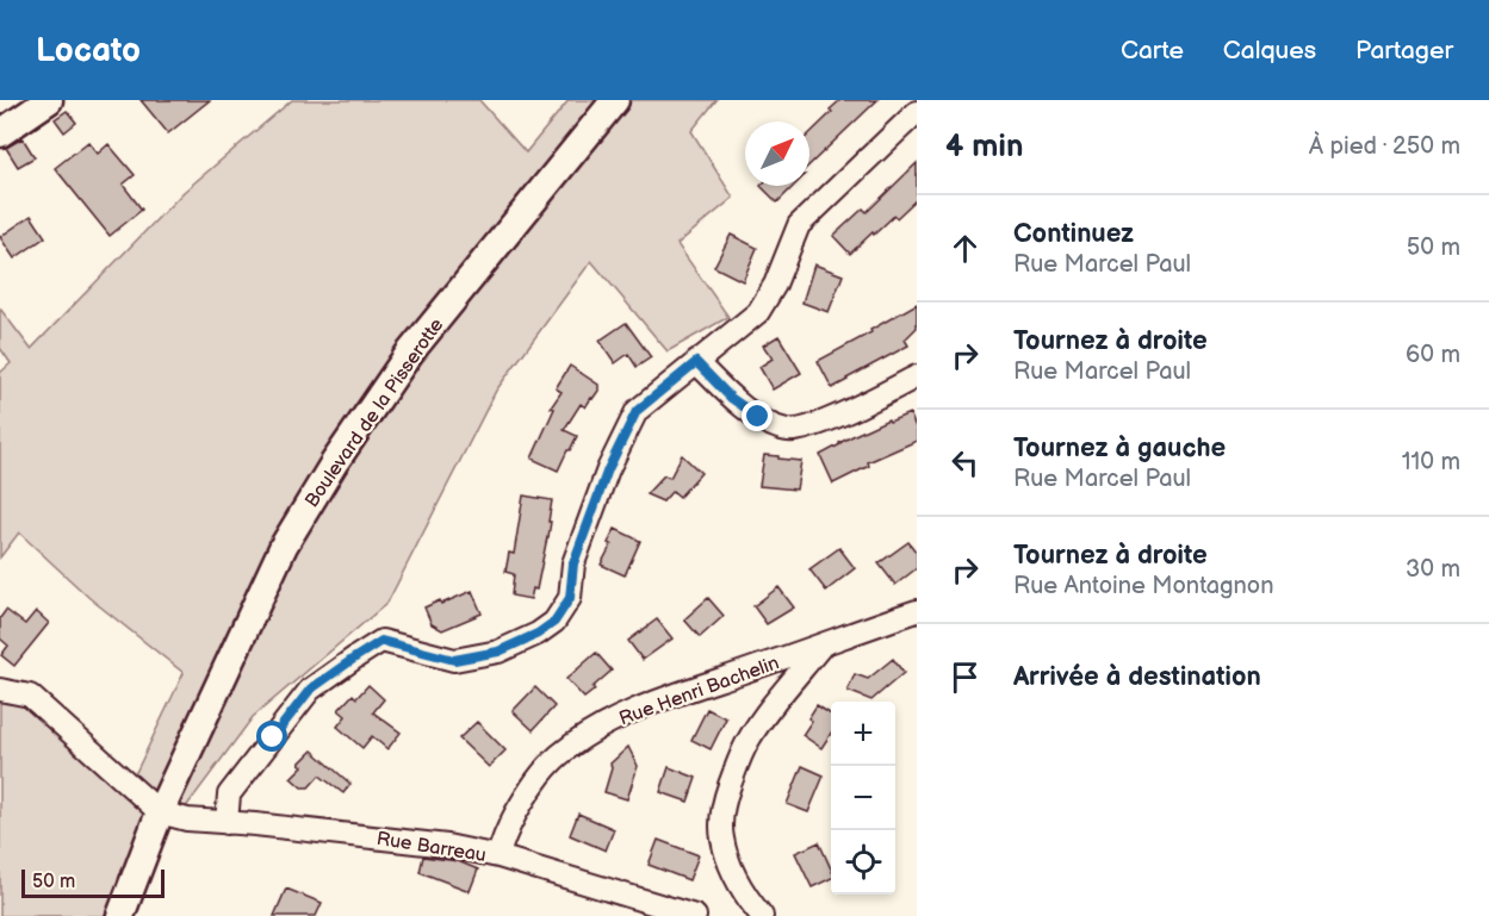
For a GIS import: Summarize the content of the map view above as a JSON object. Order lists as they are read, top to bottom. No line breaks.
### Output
{"streets":{"street":["Boulevard de la Pisserotte","Rue Henri Bachelin","Rue Barreau"]},"crossings":[["Boulevard de la Pisserotte","Rue Barreau"],["Rue Henri Bachelin","Rue Barreau"]],"scale_bar":"50 m","north":"top right","page":{"header":"Locato","nav":["Carte","Calques","Partager"],"heading":["4 min","À pied · 250 m"],"list":[["Continuez","Rue Marcel Paul","50 m"],["Tournez à droite","Rue Marcel Paul","60 m"],["Tournez à gauche","Rue Marcel Paul","110 m"],["Tournez à droite","Rue Antoine Montagnon","30 m"],"Arrivée à destination"],"map_buttons":["+","−"],"scale":"50 m"}}
